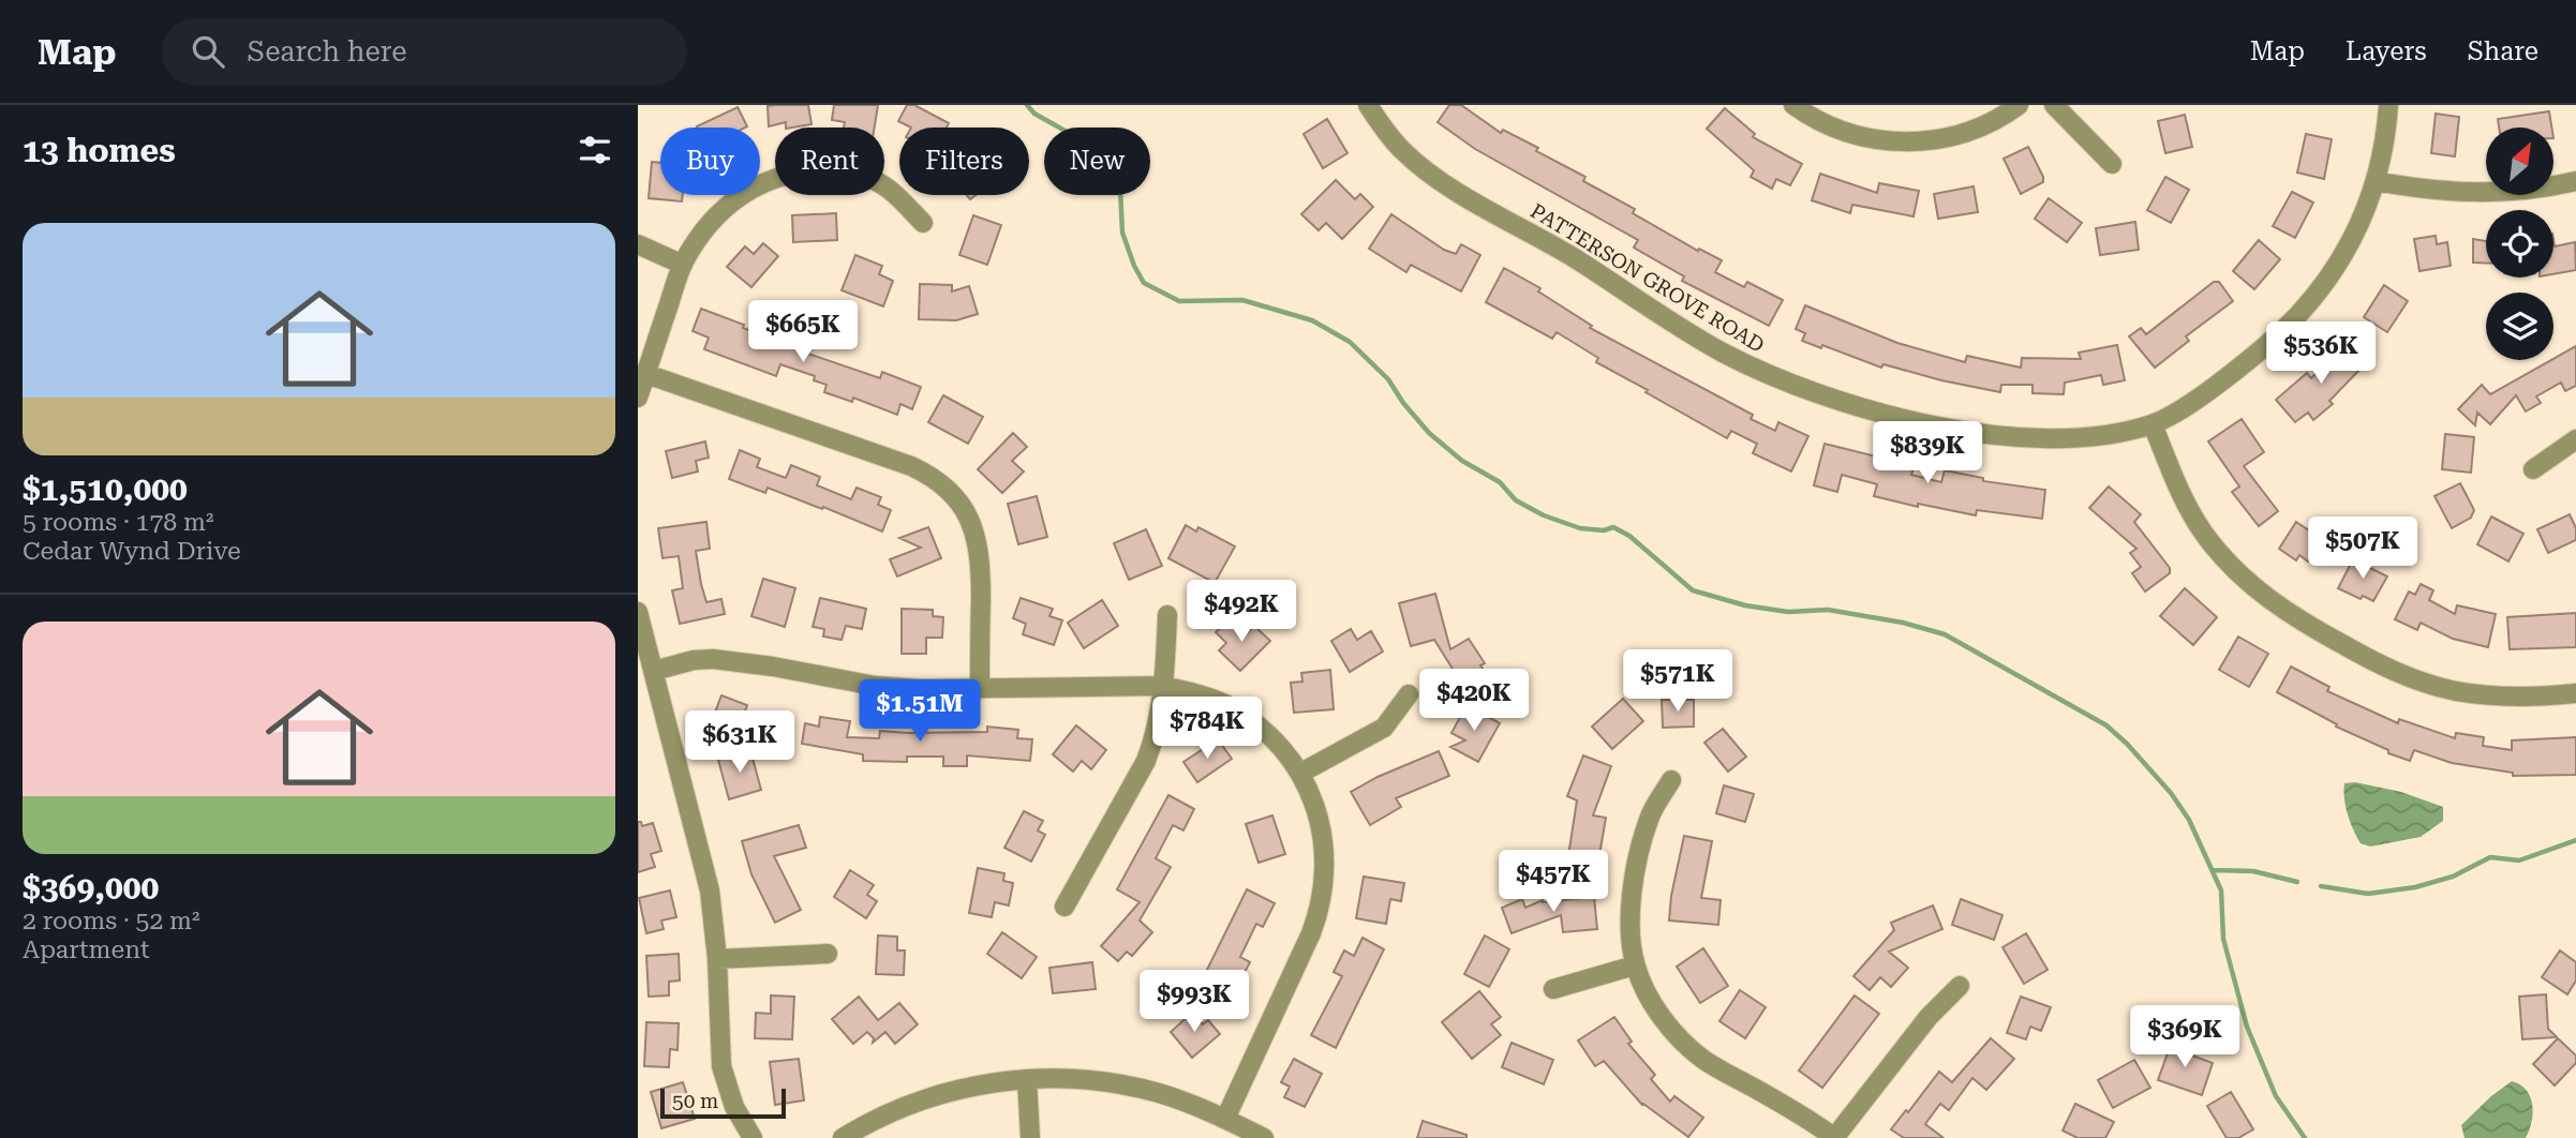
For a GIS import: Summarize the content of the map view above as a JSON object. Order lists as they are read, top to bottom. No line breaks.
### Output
{"streets":{"street":["PATTERSON GROVE ROAD"]},"scale_bar":"50 m","north":"top right","page":{"header":"Map","search":"Search here","nav":["Map","Layers","Share"],"heading":"13 homes","chip":["Buy","Rent","Filters","New"],"list":[{"name":"$1,510,000","note":"5 rooms · 178 m² · Cedar Wynd Drive"},{"name":"$369,000","note":"2 rooms · 52 m² · Apartment"}],"price":["$665K","$536K","$839K","$507K","$492K","$571K","$420K","$1.51M","$784K","$631K","$457K","$993K","$369K"],"scale":"50 m"}}
